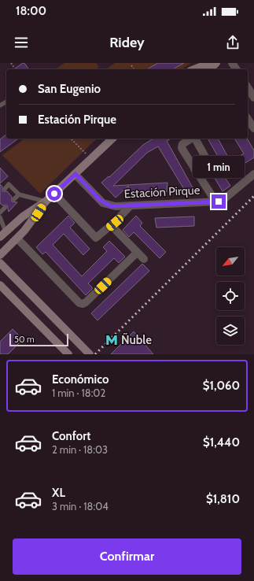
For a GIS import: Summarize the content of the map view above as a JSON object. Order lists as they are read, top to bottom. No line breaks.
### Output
{"streets":{"street":["Estación Pirque"]},"places":{"metro station":["Ñuble"]},"scale_bar":"50 m","north":"bottom left","page":{"status":"18:00","header":"Ridey","banner":["San Eugenio","Estación Pirque"],"bubble":"1 min","scale":"50 m","list":[{"name":"Económico","note":"1 min · 18:02","value":"$1,060"},{"name":"Confort","note":"2 min · 18:03","value":"$1,440"},{"name":"XL","note":"3 min · 18:04","value":"$1,810"}],"buttons":"Confirmar"}}
